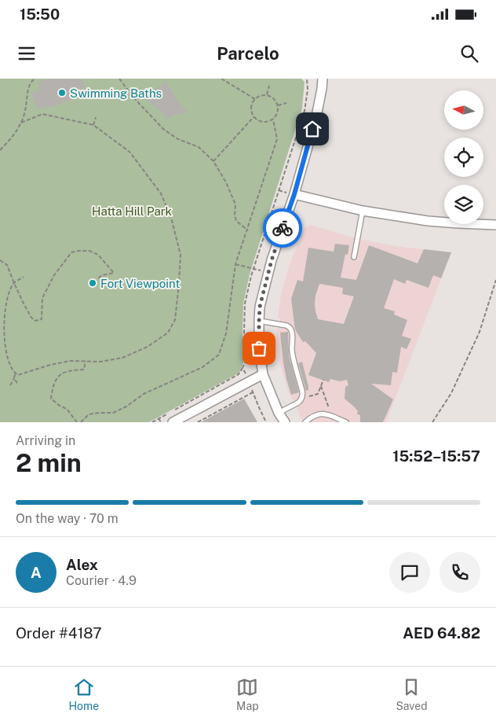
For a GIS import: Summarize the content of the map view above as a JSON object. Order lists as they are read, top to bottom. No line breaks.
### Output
{"parks":["Hatta Hill Park"],"places":["Swimming Baths","Fort Viewpoint"],"north":"left","page":{"status":"15:50","header":"Parcelo","heading":["2 min","Arriving in","15:52–15:57"],"panel":["Alex","Courier · 4.9","Order #4187","AED 64.82"],"bar":"On the way · 70 m","round":"A","tabs":["Home","Map","Saved"]}}
